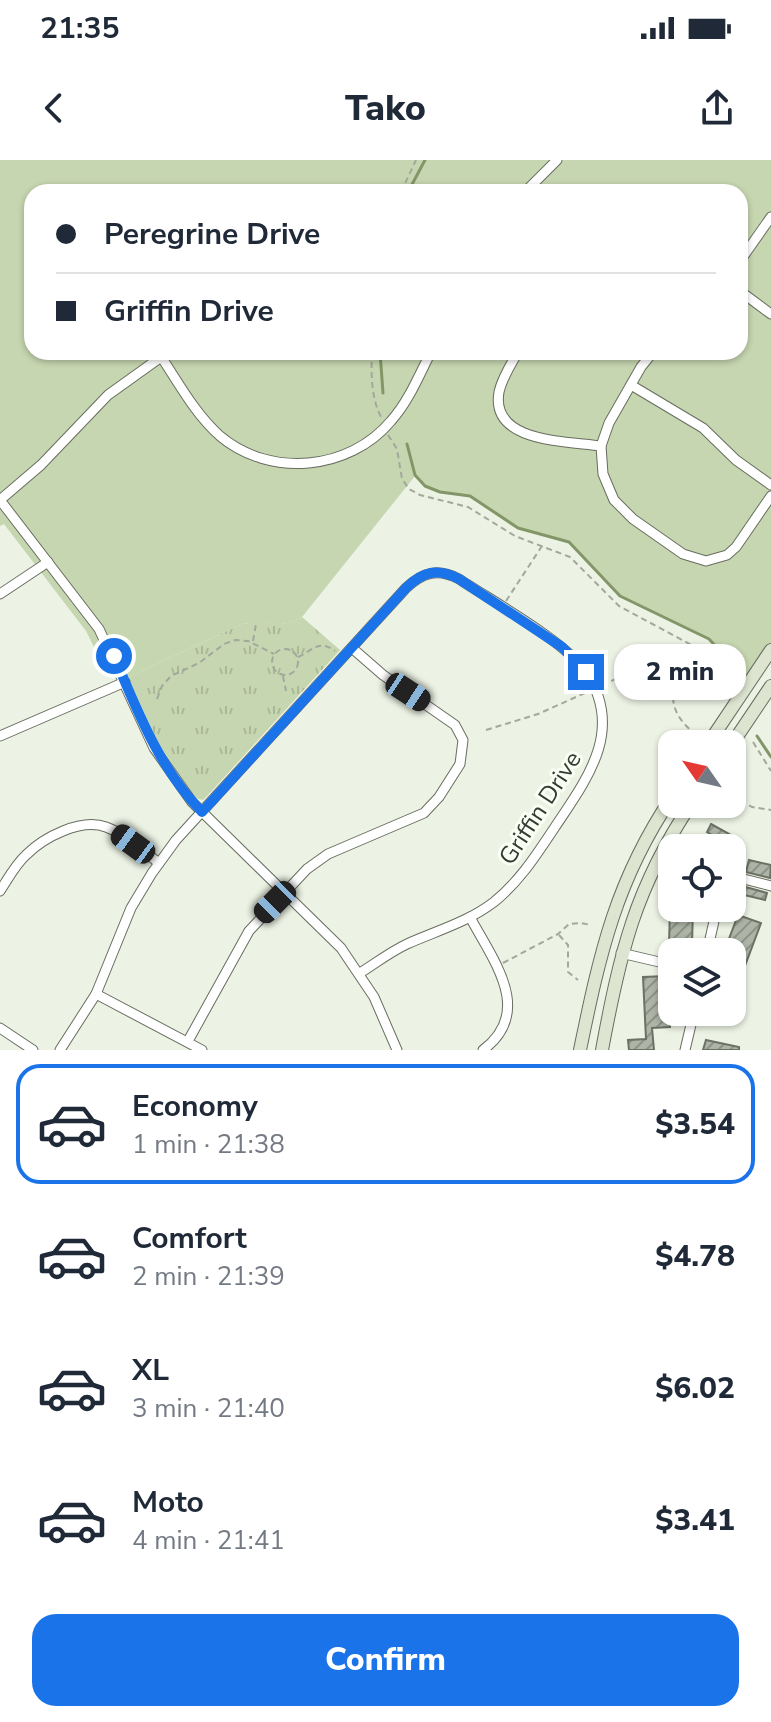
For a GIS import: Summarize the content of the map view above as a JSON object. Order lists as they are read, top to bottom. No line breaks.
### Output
{"streets":{"street":["Griffin Drive"]},"north":"top left","page":{"status":"21:35","header":"Tako","banner":["Peregrine Drive","Griffin Drive"],"bubble":"2 min","list":[{"name":"Economy","note":"1 min · 21:38","value":"$3.54"},{"name":"Comfort","note":"2 min · 21:39","value":"$4.78"},{"name":"XL","note":"3 min · 21:40","value":"$6.02"},{"name":"Moto","note":"4 min · 21:41","value":"$3.41"}],"buttons":"Confirm"}}
